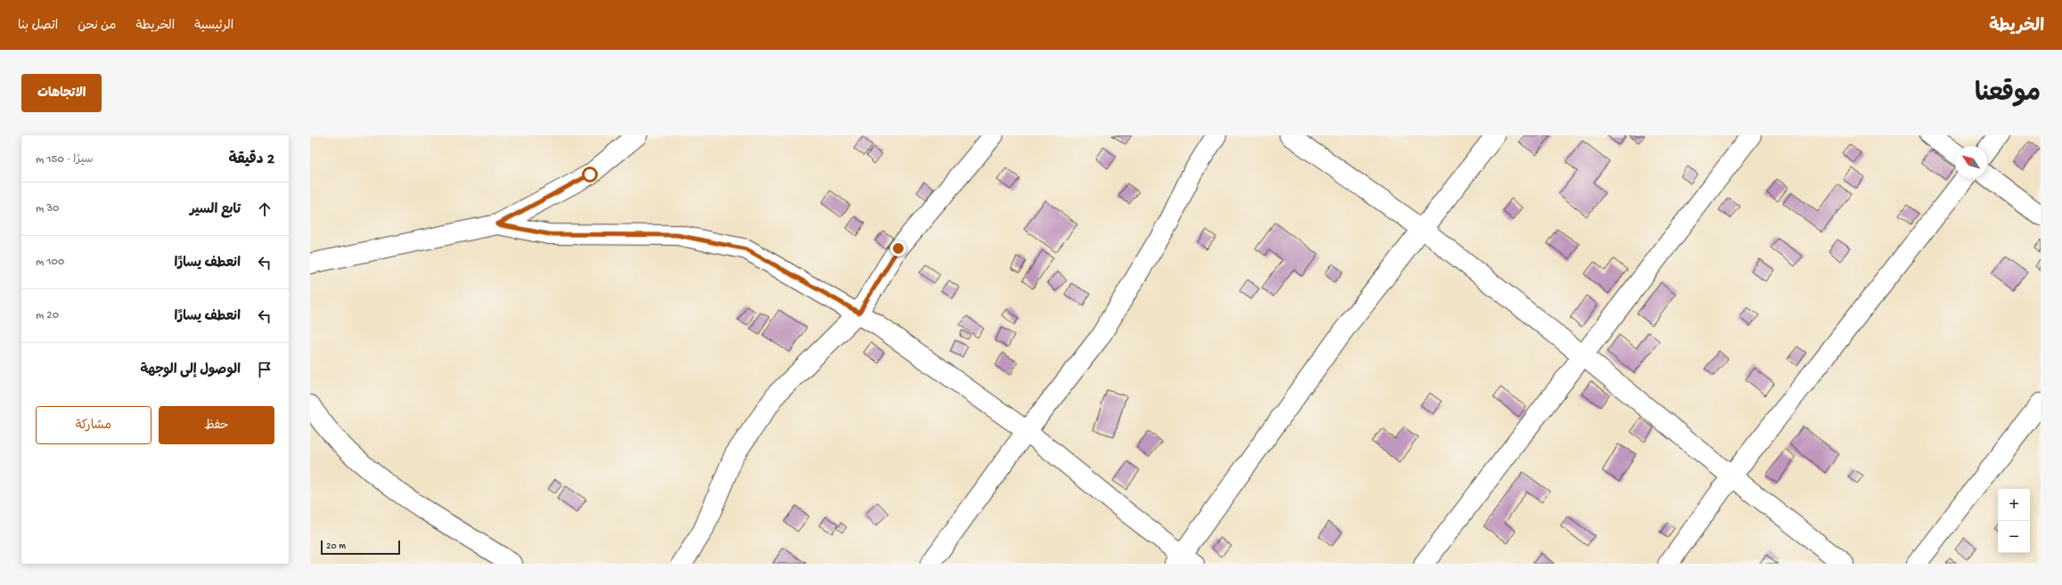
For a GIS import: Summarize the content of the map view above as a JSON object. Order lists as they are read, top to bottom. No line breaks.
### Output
{"scale_bar":"20 m","north":"top left","page":{"header":"الخريطة","nav":["الرئيسية","الخريطة","من نحن","اتصل بنا"],"title":"موقعنا","buttons":["الاتجاهات",["حفظ","مشاركة"]],"heading":["2 دقيقة","سيرًا · 150 m"],"list":[["تابع السير","30 m"],["انعطف يسارًا","100 m"],["انعطف يسارًا","20 m"],"الوصول إلى الوجهة"],"map_buttons":["+","−"],"scale":"20 m"}}
